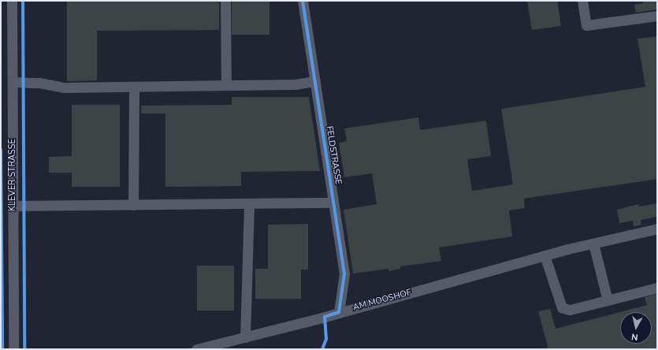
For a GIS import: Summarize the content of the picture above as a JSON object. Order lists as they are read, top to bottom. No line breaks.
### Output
{"streets":{"street":["FELDSTRASSE","KLEVER STRASSE","AM MOOSHOF"]},"crossings":[["FELDSTRASSE","AM MOOSHOF"]],"north":"bottom"}
